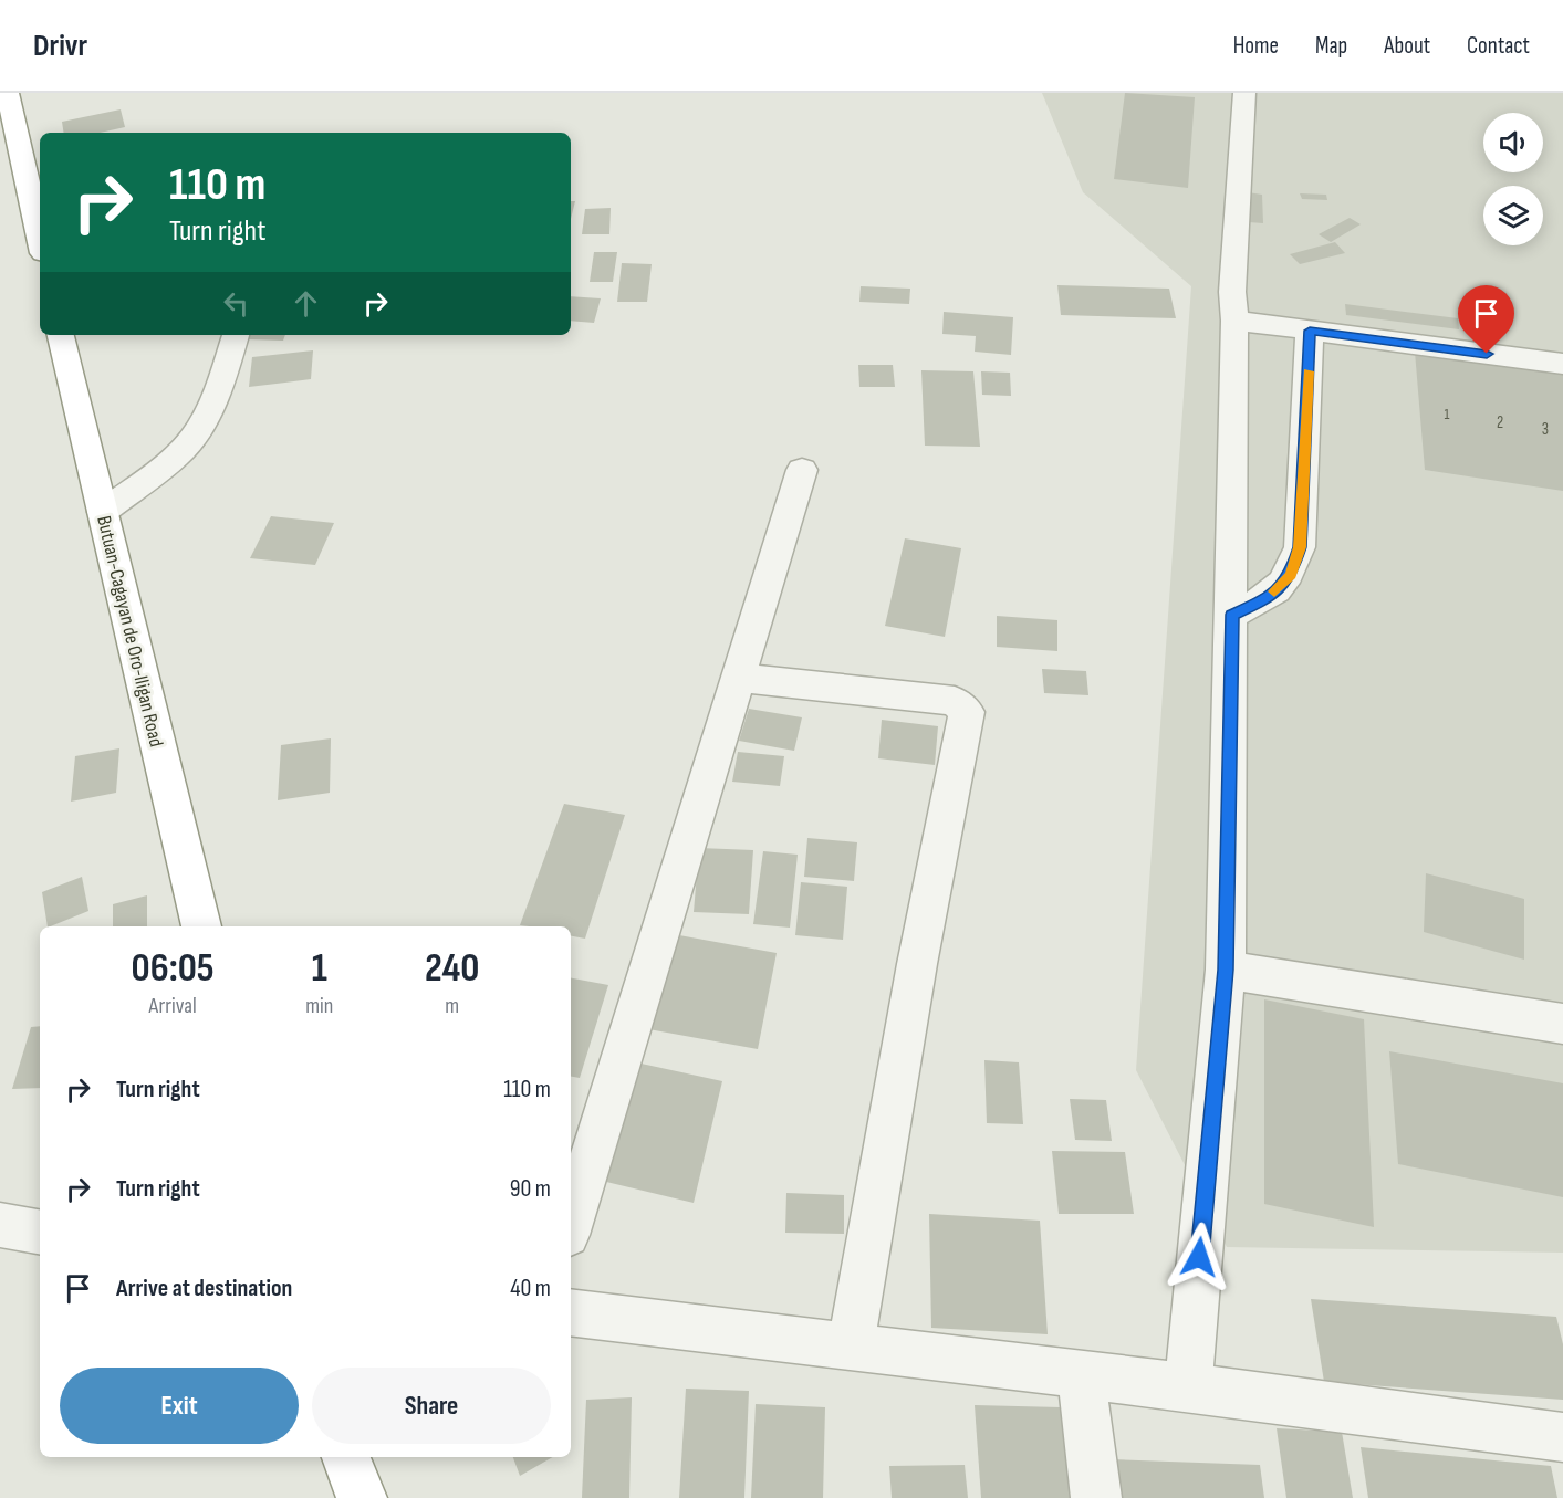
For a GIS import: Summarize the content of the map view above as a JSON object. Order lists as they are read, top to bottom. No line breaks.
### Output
{"streets":{"highway":["Butuan-Cagayan de Oro-Iligan Road"]},"house_numbers":["1","2","3"],"page":{"header":"Drivr","nav":["Home","Map","About","Contact"],"turn":["110 m","Turn right"],"eta":["06:05","Arrival","1","min","240","m"],"list":[{"name":"Turn right","value":"110 m"},{"name":"Turn right","value":"90 m"},{"name":"Arrive at destination","value":"40 m"}],"buttons":["Exit","Share"]}}
